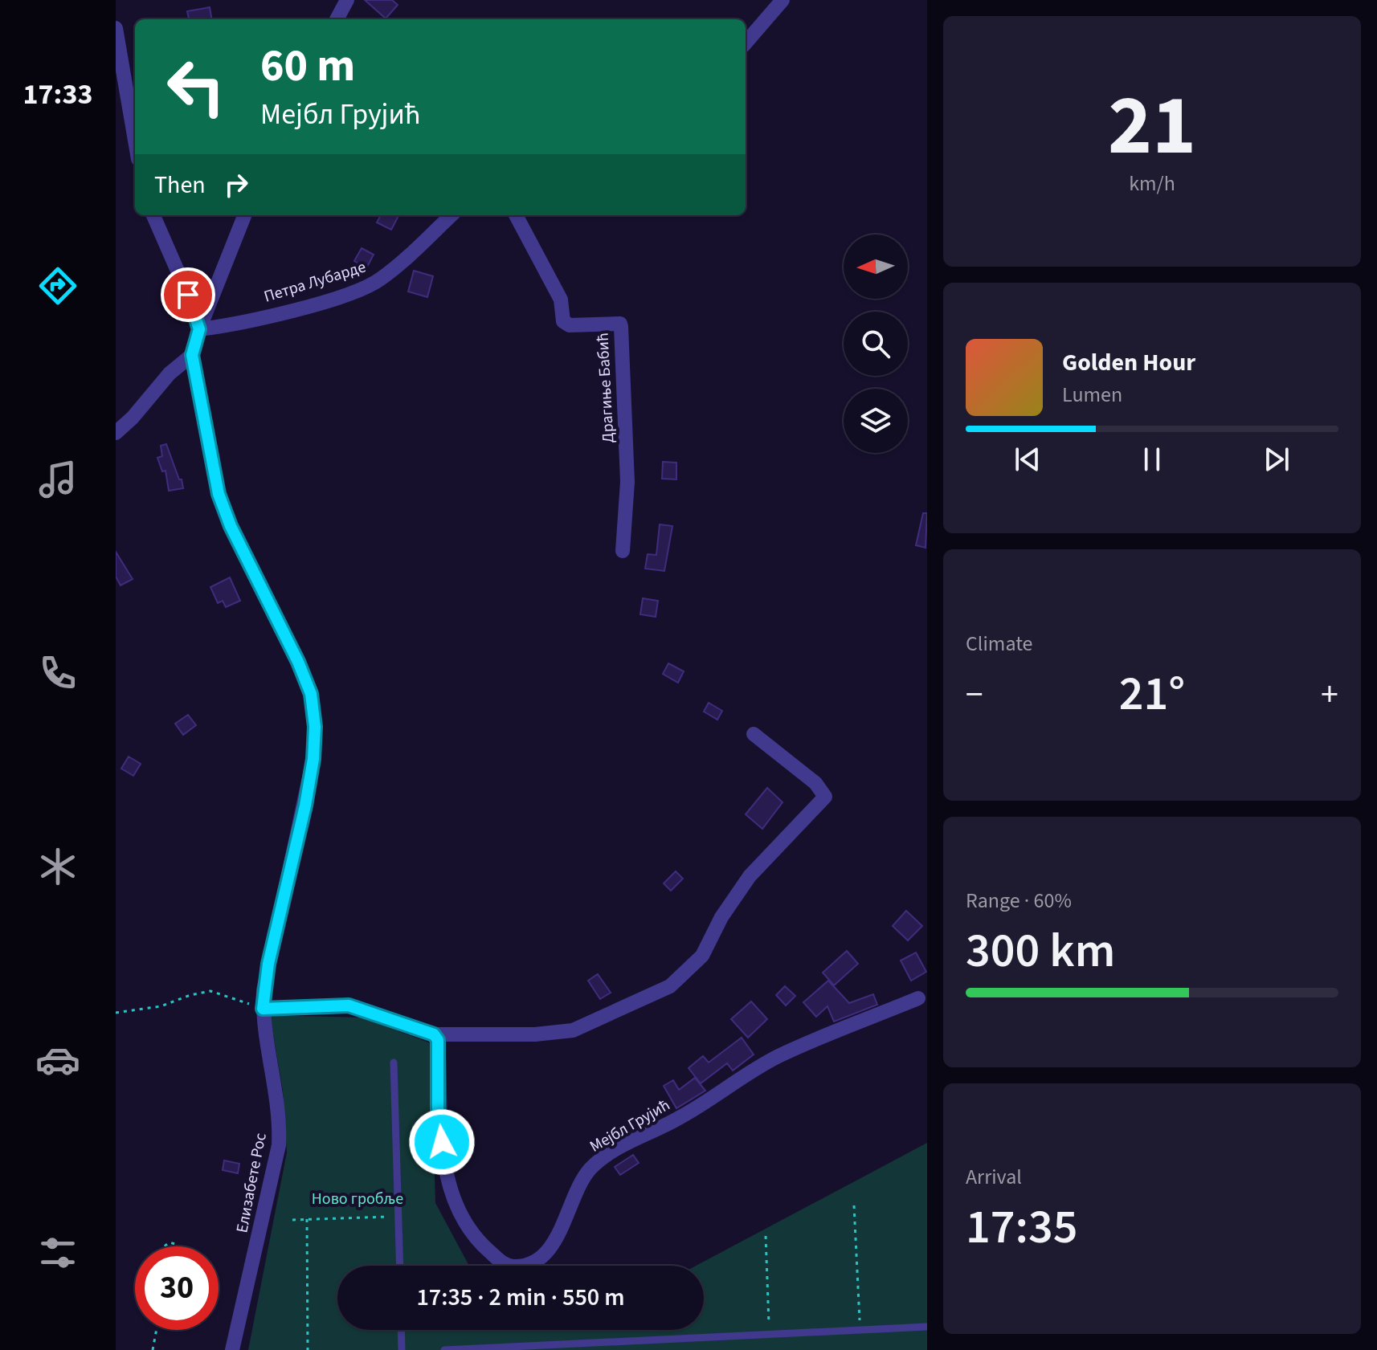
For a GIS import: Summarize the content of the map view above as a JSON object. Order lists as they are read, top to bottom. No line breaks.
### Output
{"streets":{"street":["Петра Лубарде","Драгиње Бабић","Мејбл Грујић","Елизабете Рос"]},"crossings":[["Петра Лубарде","Елизабете Рос"]],"parks":["Ново гробље"],"north":"left","page":{"tabs":"17:33","tile":[["21","km/h"],"Climate",["Range · 60%","300 km"],["Arrival","17:35"]],"turn":["60 m","Мејбл Грујић"],"then":"Then","song":["Golden Hour","Lumen"],"heat":["−","21°","+"],"limit":"30","trip":"17:35 · 2 min · 550 m"}}
